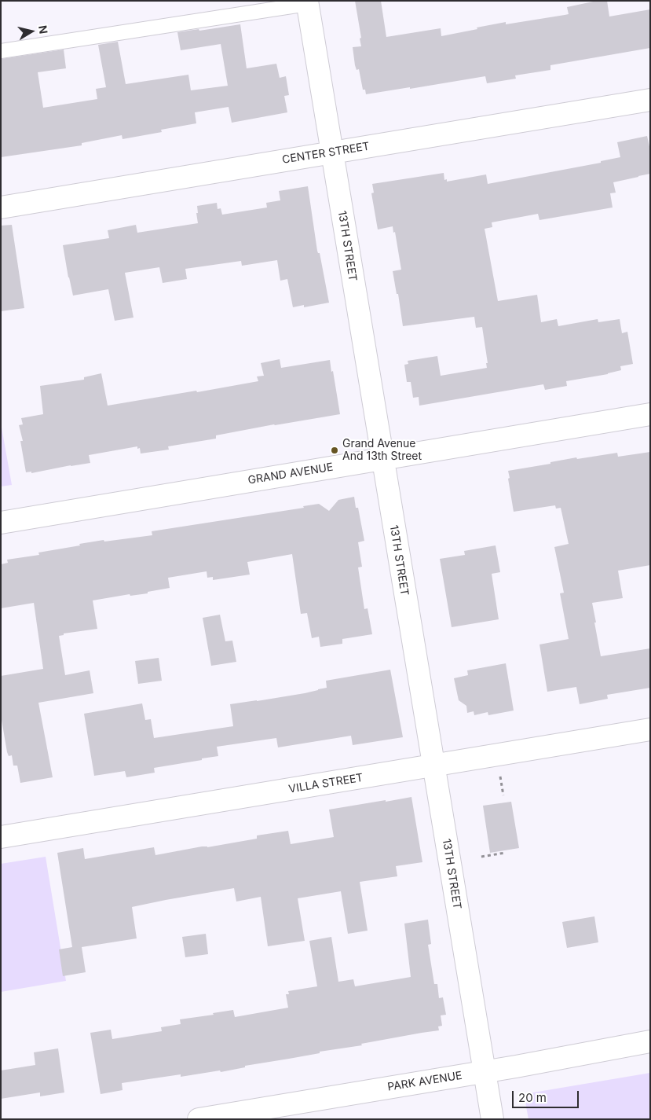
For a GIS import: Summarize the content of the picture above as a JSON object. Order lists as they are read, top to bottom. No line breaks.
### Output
{"streets":{"street":["CENTER STREET","13TH STREET","GRAND AVENUE","VILLA STREET","PARK AVENUE"]},"crossings":[["CENTER STREET","13TH STREET"],["13TH STREET","GRAND AVENUE"],["13TH STREET","VILLA STREET"],["13TH STREET","PARK AVENUE"]],"places":["Grand Avenue And 13th Street"],"scale_bar":"20 m","north":"right"}
